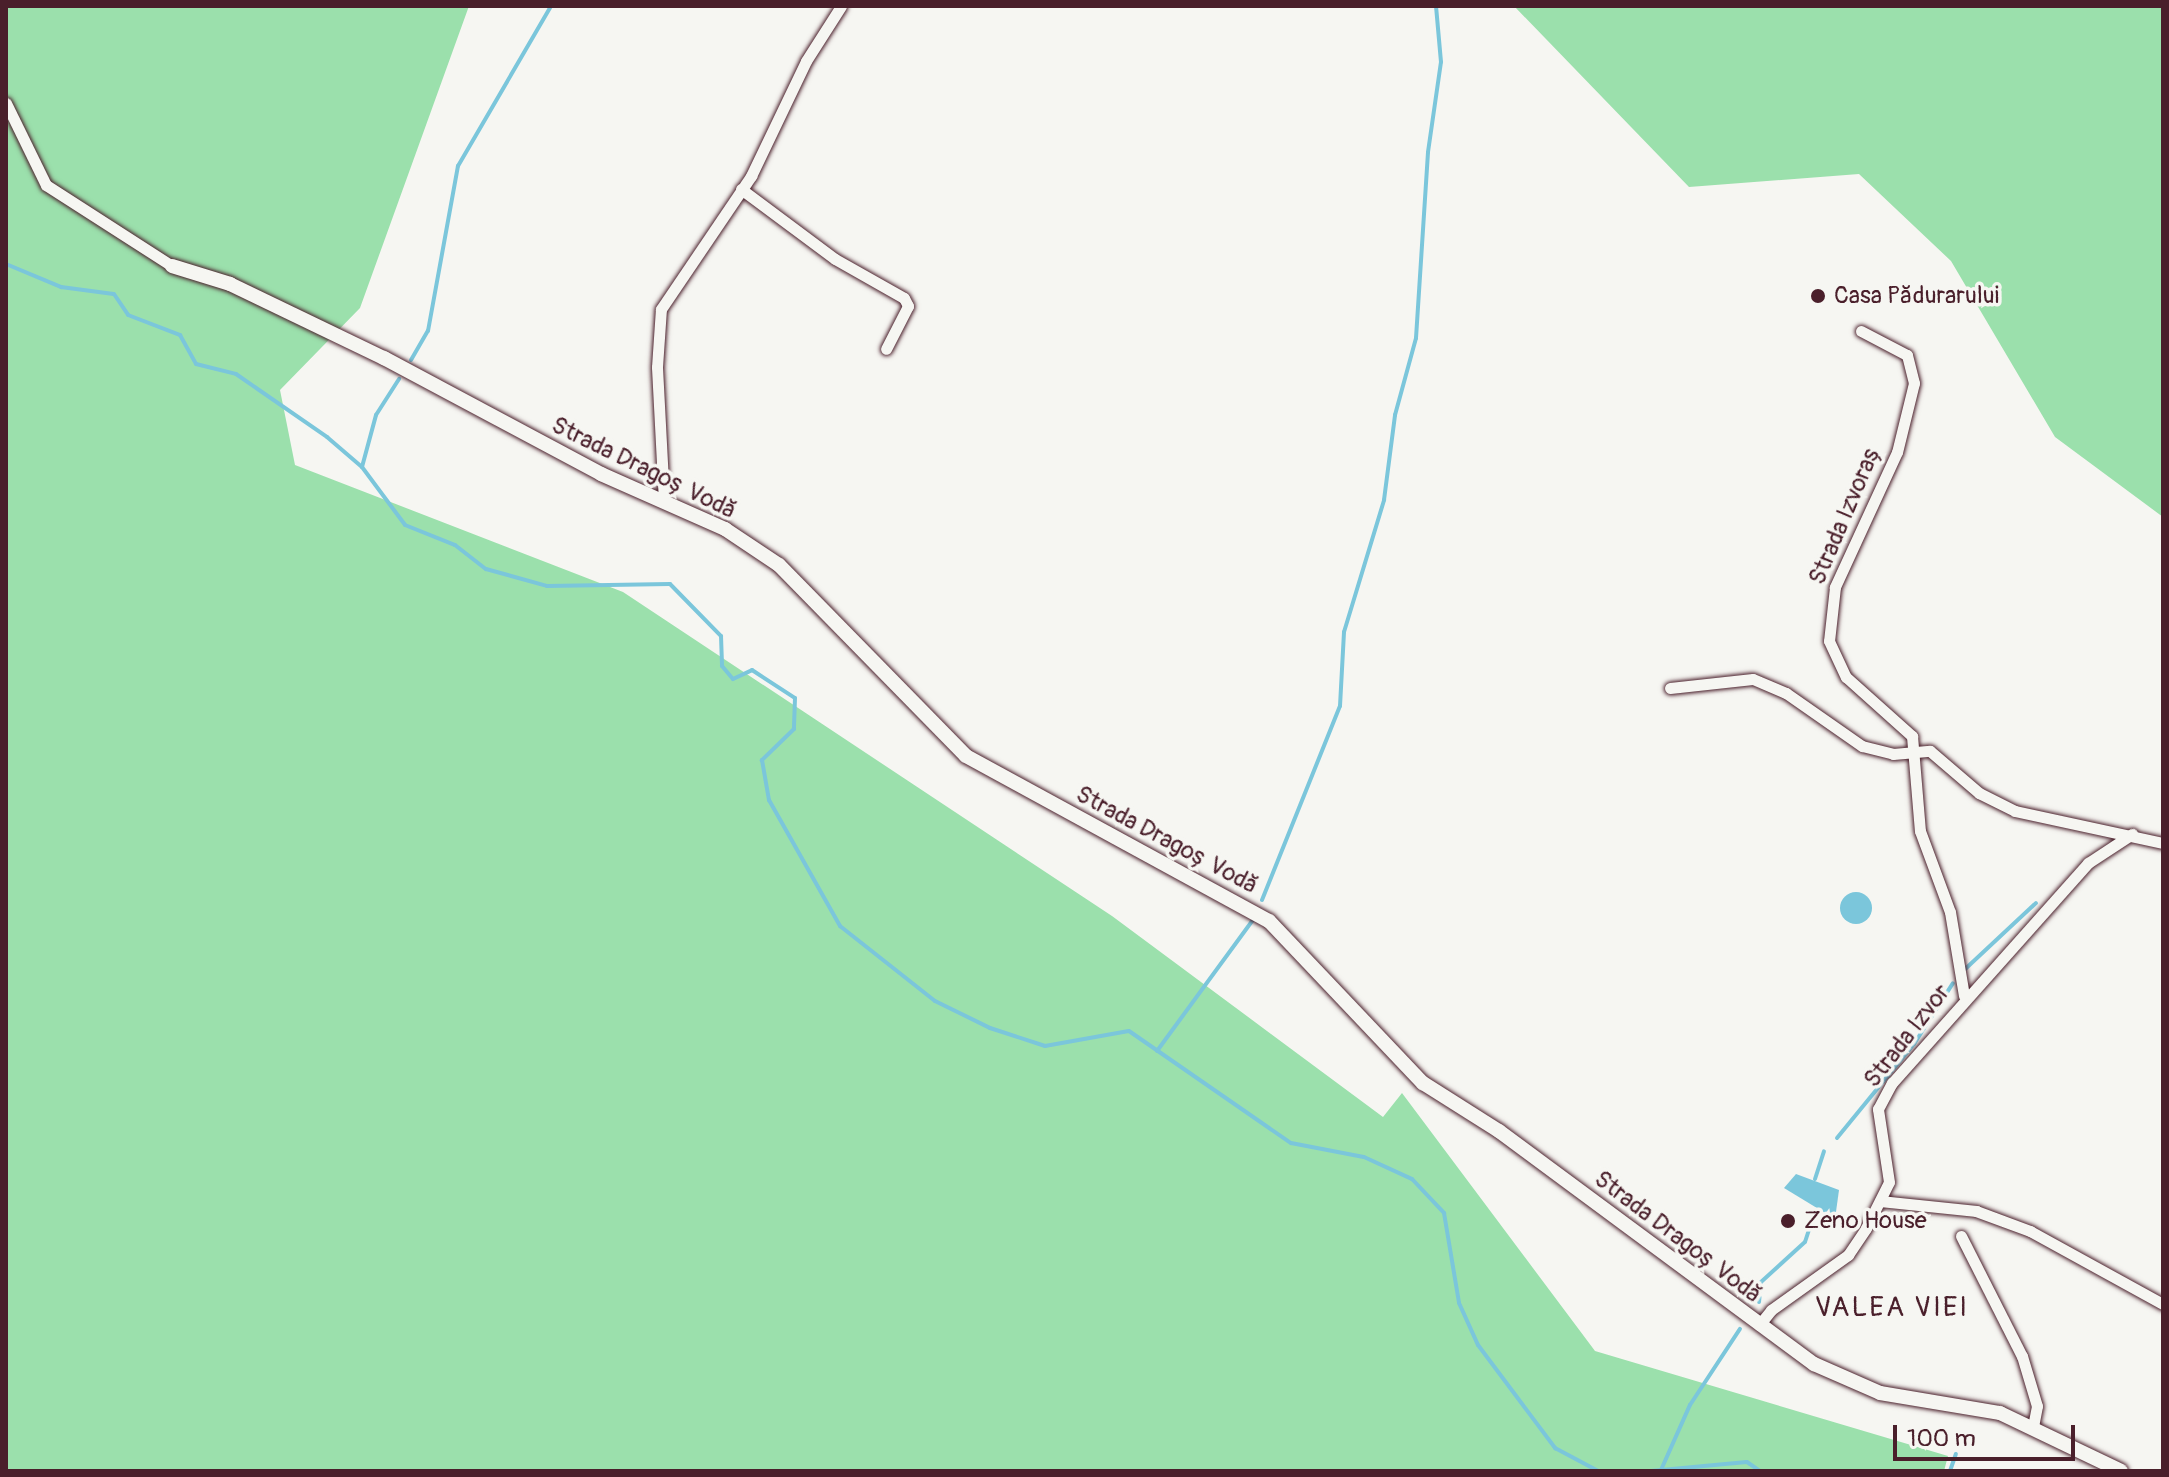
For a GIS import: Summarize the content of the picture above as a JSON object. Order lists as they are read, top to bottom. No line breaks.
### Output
{"streets":{"street":["Strada Dragoș Vodă","Strada Izvoraș","Strada Izvor"]},"crossings":[["Strada Dragoș Vodă","Strada Izvor"],["Strada Izvoraș","Strada Izvor"]],"districts":["VALEA VIEI"],"places":["Casa Pădurarului","Zeno House"],"scale_bar":"100 m"}
